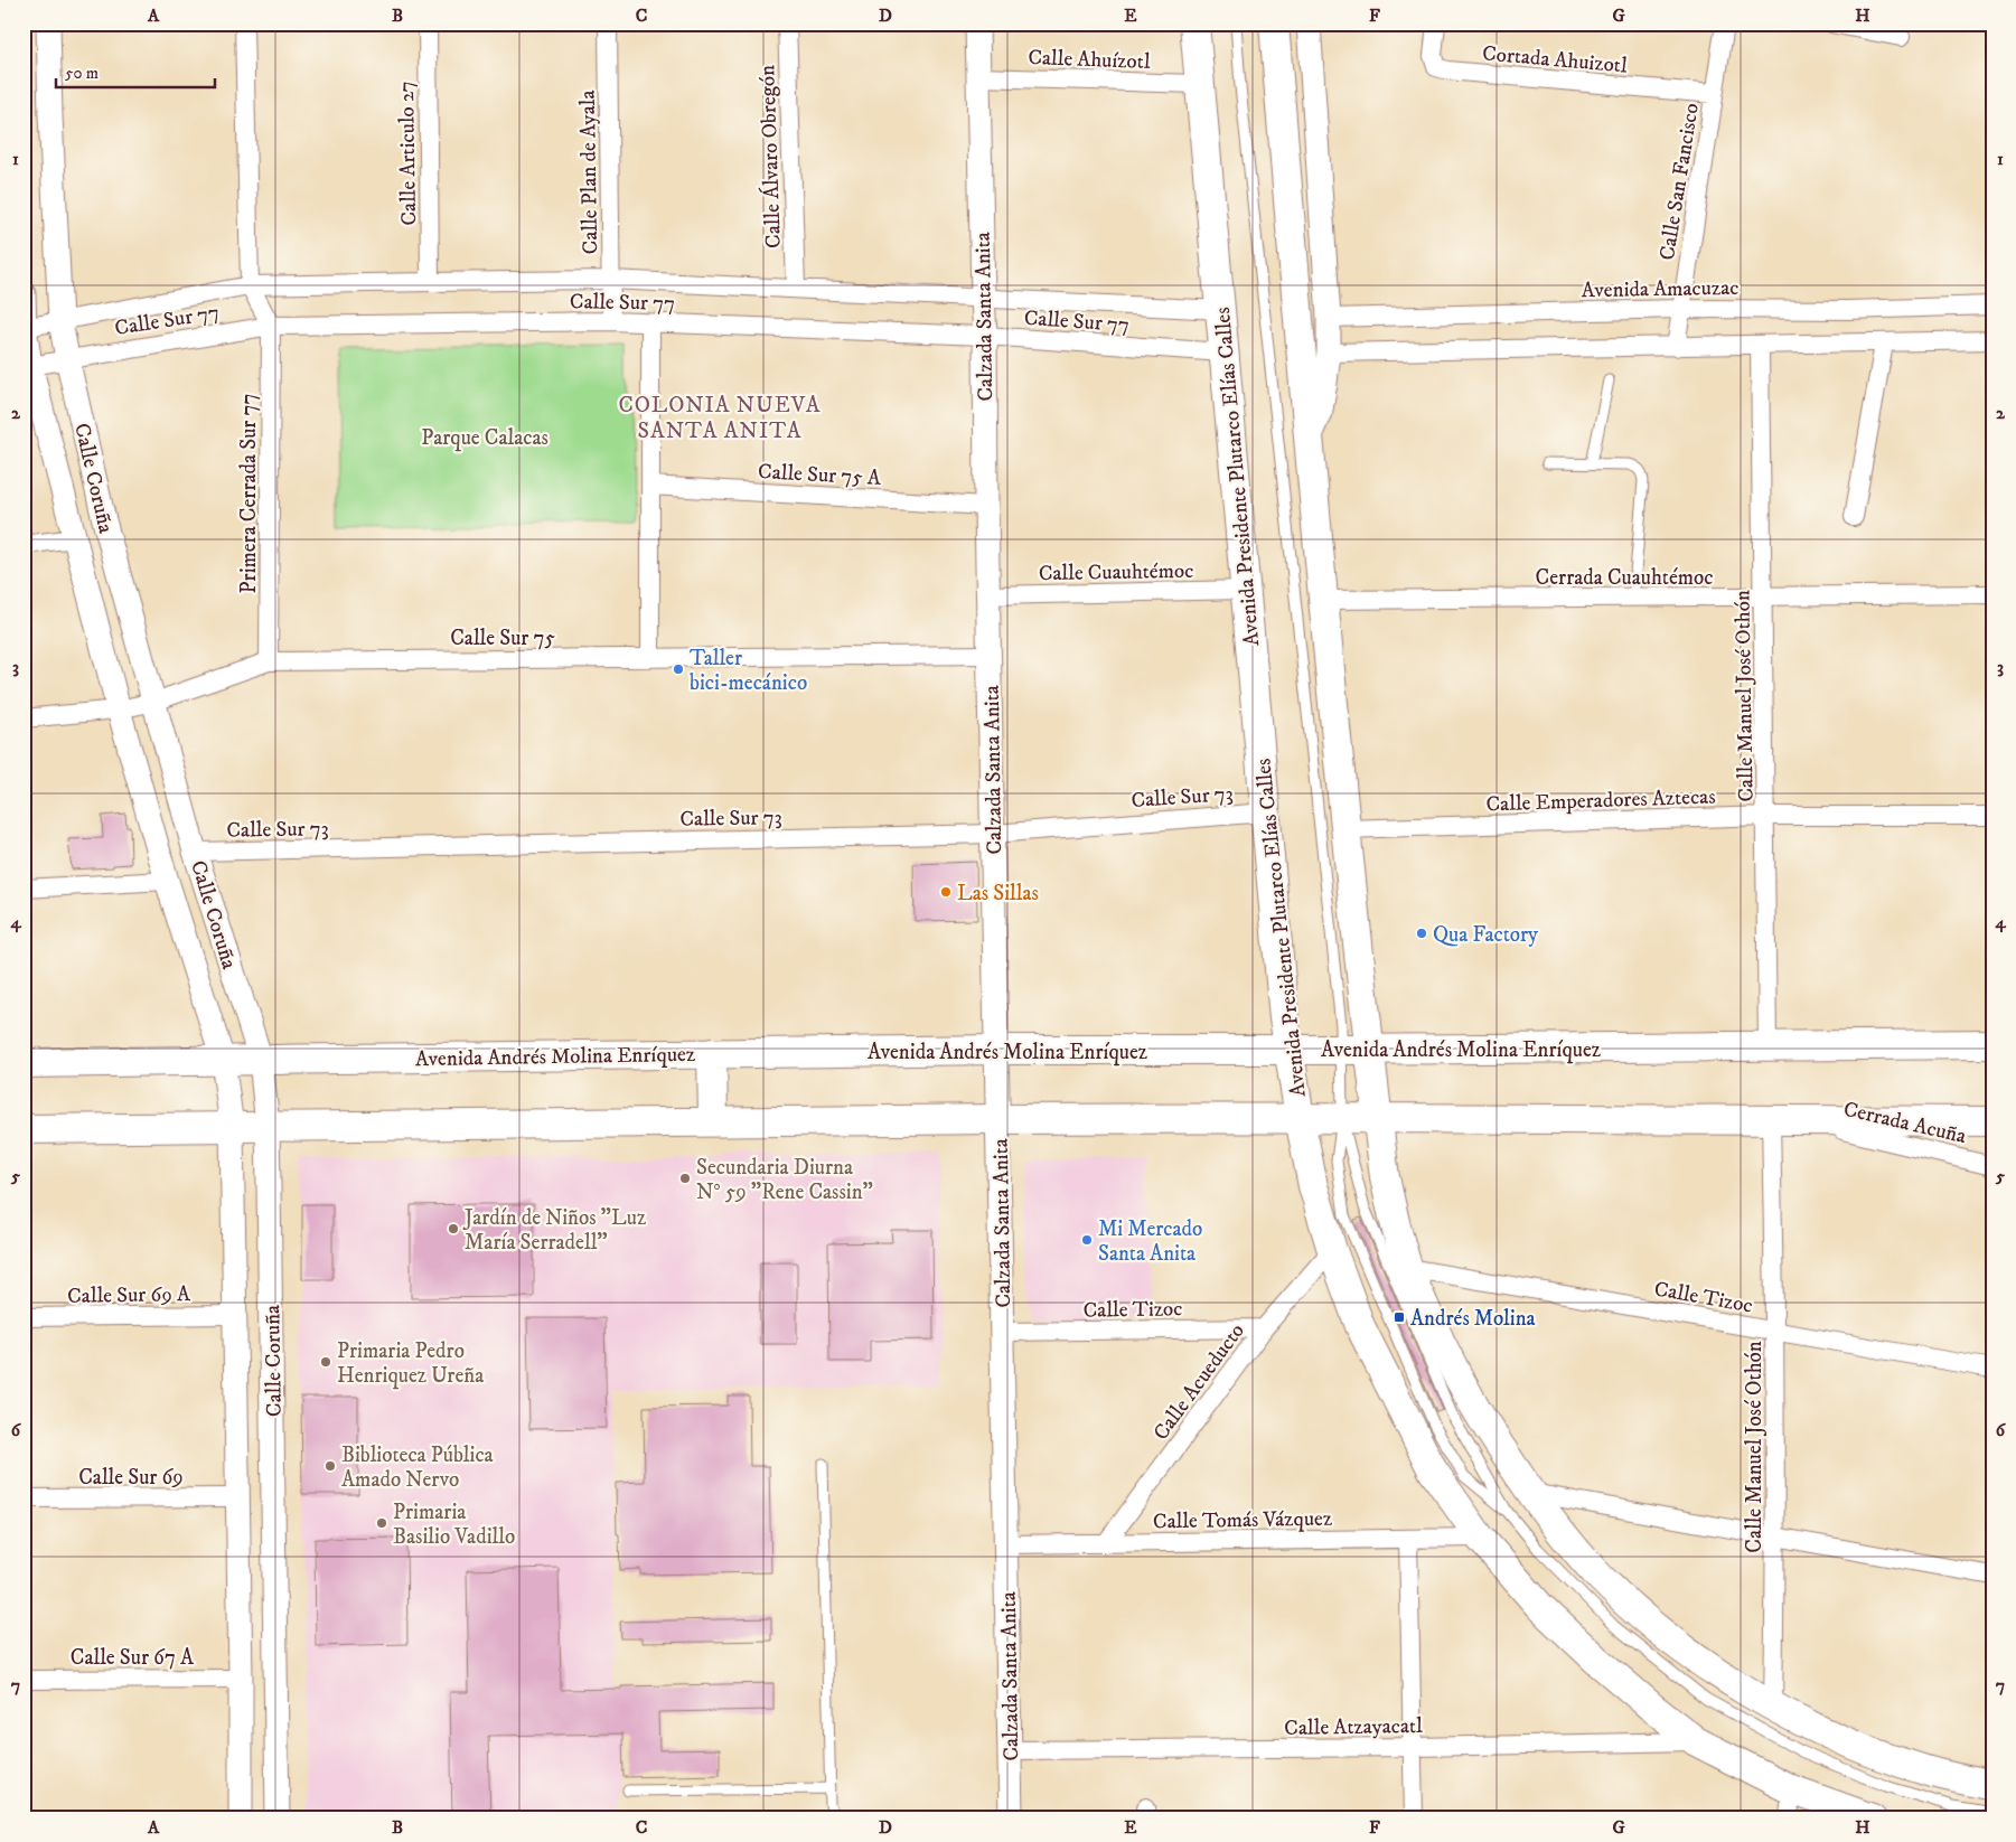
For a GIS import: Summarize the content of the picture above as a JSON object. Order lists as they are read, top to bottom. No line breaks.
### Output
{"streets":{"main road":["Avenida Presidente Plutarco Elías Calles","Avenida Andrés Molina Enríquez"],"street":["Calle Ahuízotl","Cortada Ahuizotl","Calle Articulo 27","Calle Álvaro Obregón","Calle Plan de Ayala","Calle San Fancisco","Avenida Amacuzac","Calle Sur 77","Calzada Santa Anita","Calle Sur 75 A","Calle Coruña","Primera Cerrada Sur 77","Calle Cuauhtémoc","Cerrada Cuauhtémoc","Calle Sur 75","Calle Manuel José Othón","Calle Sur 73","Calle Emperadores Aztecas","Cerrada Acuña","Calle Sur 69 A","Calle Tizoc","Calle Acueducto","Calle Sur 69","Calle Tomás Vázquez","Calle Sur 67 A","Calle Atzayacatl"]},"crossings":[["Calle Ahuízotl","Calzada Santa Anita"],["Calle Ahuízotl","Avenida Presidente Plutarco Elías Calles"],["Cortada Ahuizotl","Calle San Fancisco"],["Calle Articulo 27","Calle Sur 77"],["Calle Álvaro Obregón","Calle Sur 77"],["Calle Plan de Ayala","Calle Sur 77"],["Calle San Fancisco","Avenida Amacuzac"],["Calle Sur 77","Calzada Santa Anita"],["Calle Sur 77","Avenida Presidente Plutarco Elías Calles"],["Calle Sur 77","Calle Coruña"],["Calle Sur 77","Primera Cerrada Sur 77"],["Calzada Santa Anita","Calle Sur 75 A"],["Calzada Santa Anita","Calle Cuauhtémoc"],["Calzada Santa Anita","Calle Sur 75"],["Calzada Santa Anita","Calle Sur 73"],["Calzada Santa Anita","Avenida Andrés Molina Enríquez"],["Calzada Santa Anita","Calle Tizoc"],["Calzada Santa Anita","Calle Tomás Vázquez"],["Calzada Santa Anita","Calle Atzayacatl"],["Avenida Presidente Plutarco Elías Calles","Calle Cuauhtémoc"],["Avenida Presidente Plutarco Elías Calles","Calle Sur 73"],["Avenida Presidente Plutarco Elías Calles","Avenida Andrés Molina Enríquez"],["Avenida Presidente Plutarco Elías Calles","Calle Acueducto"],["Avenida Presidente Plutarco Elías Calles","Calle Tomás Vázquez"],["Avenida Presidente Plutarco Elías Calles","Calle Atzayacatl"],["Calle Coruña","Calle Sur 75"],["Calle Coruña","Calle Sur 73"],["Calle Coruña","Avenida Andrés Molina Enríquez"],["Calle Coruña","Calle Sur 69 A"],["Calle Coruña","Calle Sur 69"],["Calle Coruña","Calle Sur 67 A"],["Primera Cerrada Sur 77","Calle Sur 75"],["Cerrada Cuauhtémoc","Calle Manuel José Othón"],["Calle Manuel José Othón","Calle Emperadores Aztecas"],["Calle Manuel José Othón","Avenida Andrés Molina Enríquez"],["Calle Manuel José Othón","Calle Tizoc"],["Calle Tizoc","Calle Acueducto"],["Calle Acueducto","Calle Tomás Vázquez"]],"districts":["COLONIA NUEVA SANTA ANITA"],"parks":["Parque Calacas"],"places":{"other":["Taller bici-mecánico","Las Sillas","Qua Factory","Secundaria Diurna N° 59 \"Rene Cassin\"","Jardín de Niños \"Luz María Serradell\"","Mi Mercado Santa Anita","Primaria Pedro Henriquez Ureña","Biblioteca Pública Amado Nervo","Primaria Basilio Vadillo"],"transit":["Andrés Molina"]},"scale_bar":"50 m","grid":{"columns":["A","B","C","D","E","F","G","H"],"rows":["1","2","3","4","5","6","7"]}}
